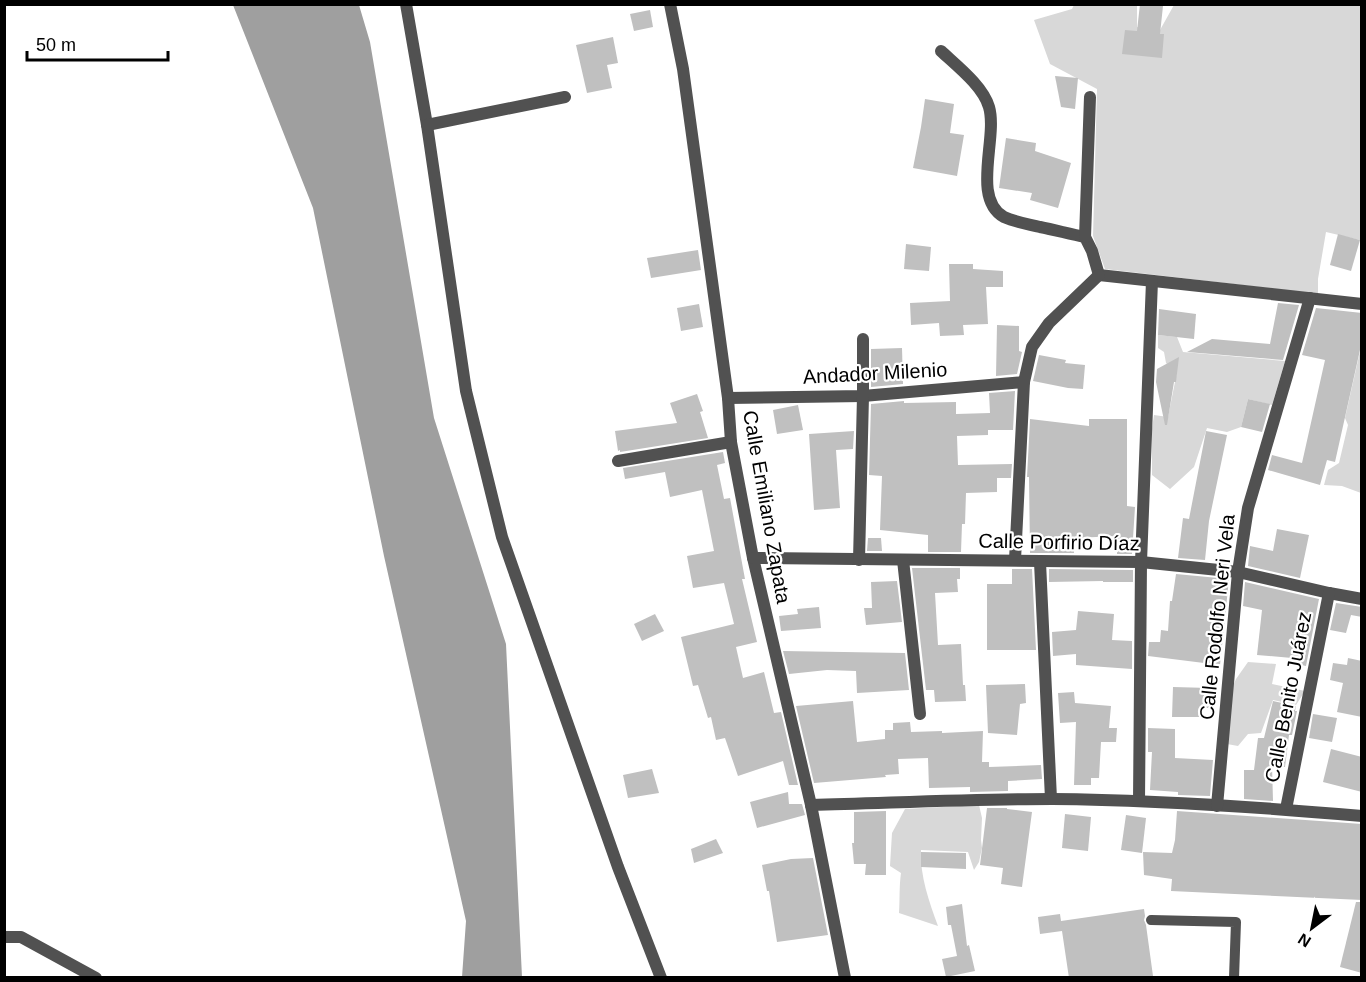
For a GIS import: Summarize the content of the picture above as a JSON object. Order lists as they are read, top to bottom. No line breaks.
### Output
{"streets":{"street":["Andador Milenio","Calle Emiliano Zapata","Calle Porfirio Díaz","Calle Rodolfo Neri Vela","Calle Benito Juárez"]},"crossings":[["Andador Milenio","Calle Emiliano Zapata"],["Calle Emiliano Zapata","Calle Porfirio Díaz"],["Calle Porfirio Díaz","Calle Rodolfo Neri Vela"],["Calle Porfirio Díaz","Calle Benito Juárez"]],"scale_bar":"50 m","north":"bottom left"}
